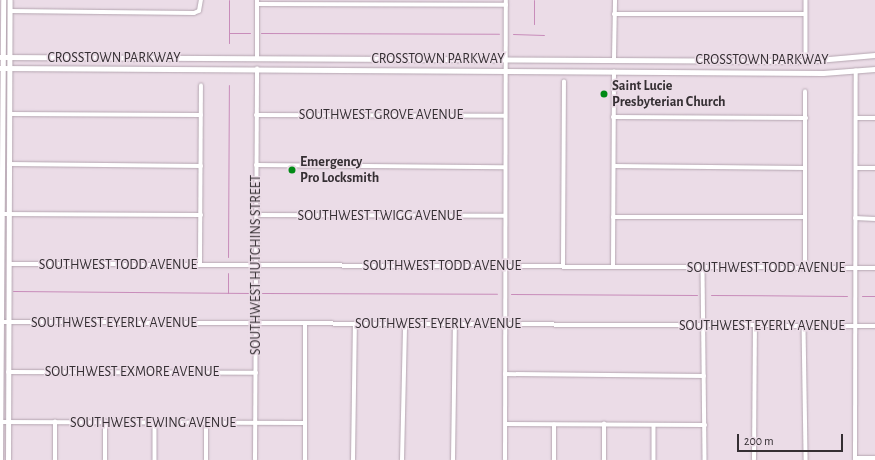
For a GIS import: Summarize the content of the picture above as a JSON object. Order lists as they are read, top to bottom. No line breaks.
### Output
{"streets":{"main road":["CROSSTOWN PARKWAY"],"street":["SOUTHWEST GROVE AVENUE","SOUTHWEST TWIGG AVENUE","SOUTHWEST TODD AVENUE","SOUTHWEST HUTCHINS STREET","SOUTHWEST EYERLY AVENUE","SOUTHWEST EXMORE AVENUE","SOUTHWEST EWING AVENUE"]},"crossings":[["CROSSTOWN PARKWAY","SOUTHWEST HUTCHINS STREET"],["SOUTHWEST GROVE AVENUE","SOUTHWEST HUTCHINS STREET"],["SOUTHWEST TWIGG AVENUE","SOUTHWEST HUTCHINS STREET"],["SOUTHWEST TODD AVENUE","SOUTHWEST HUTCHINS STREET"],["SOUTHWEST HUTCHINS STREET","SOUTHWEST EYERLY AVENUE"],["SOUTHWEST HUTCHINS STREET","SOUTHWEST EXMORE AVENUE"],["SOUTHWEST HUTCHINS STREET","SOUTHWEST EWING AVENUE"]],"places":["Saint Lucie Presbyterian Church","Emergency Pro Locksmith"],"scale_bar":"200 m"}
